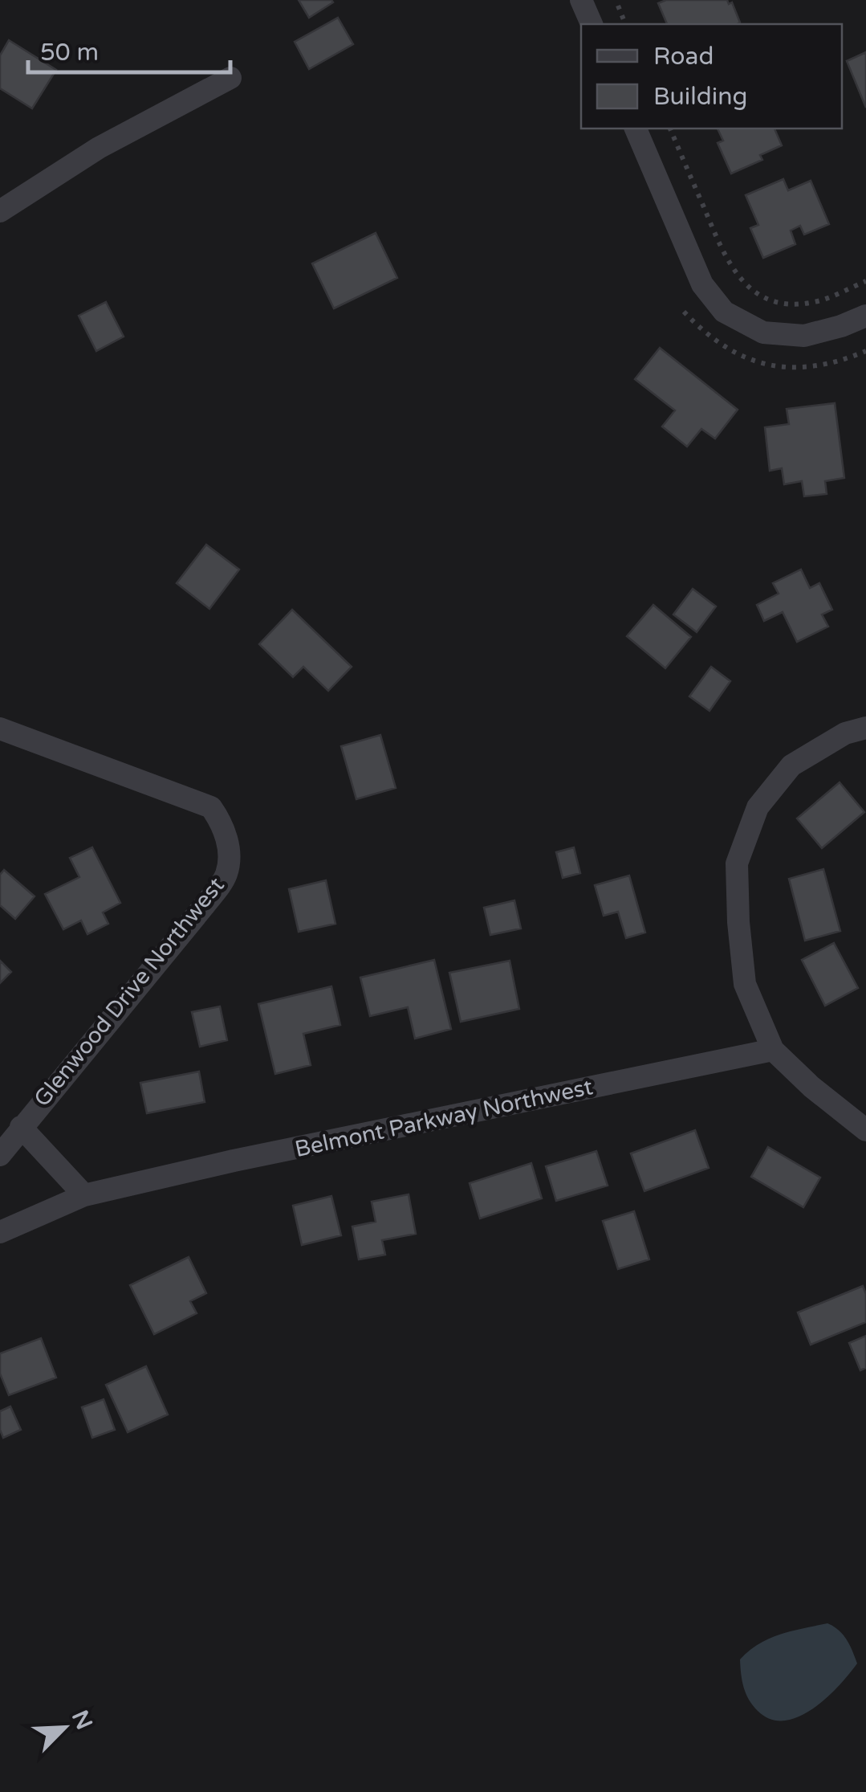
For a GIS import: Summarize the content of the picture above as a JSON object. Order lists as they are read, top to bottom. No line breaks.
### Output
{"streets":{"street":["Glenwood Drive Northwest","Belmont Parkway Northwest"]},"legend":["Road","Building"],"scale_bar":"50 m","north":"top right"}
